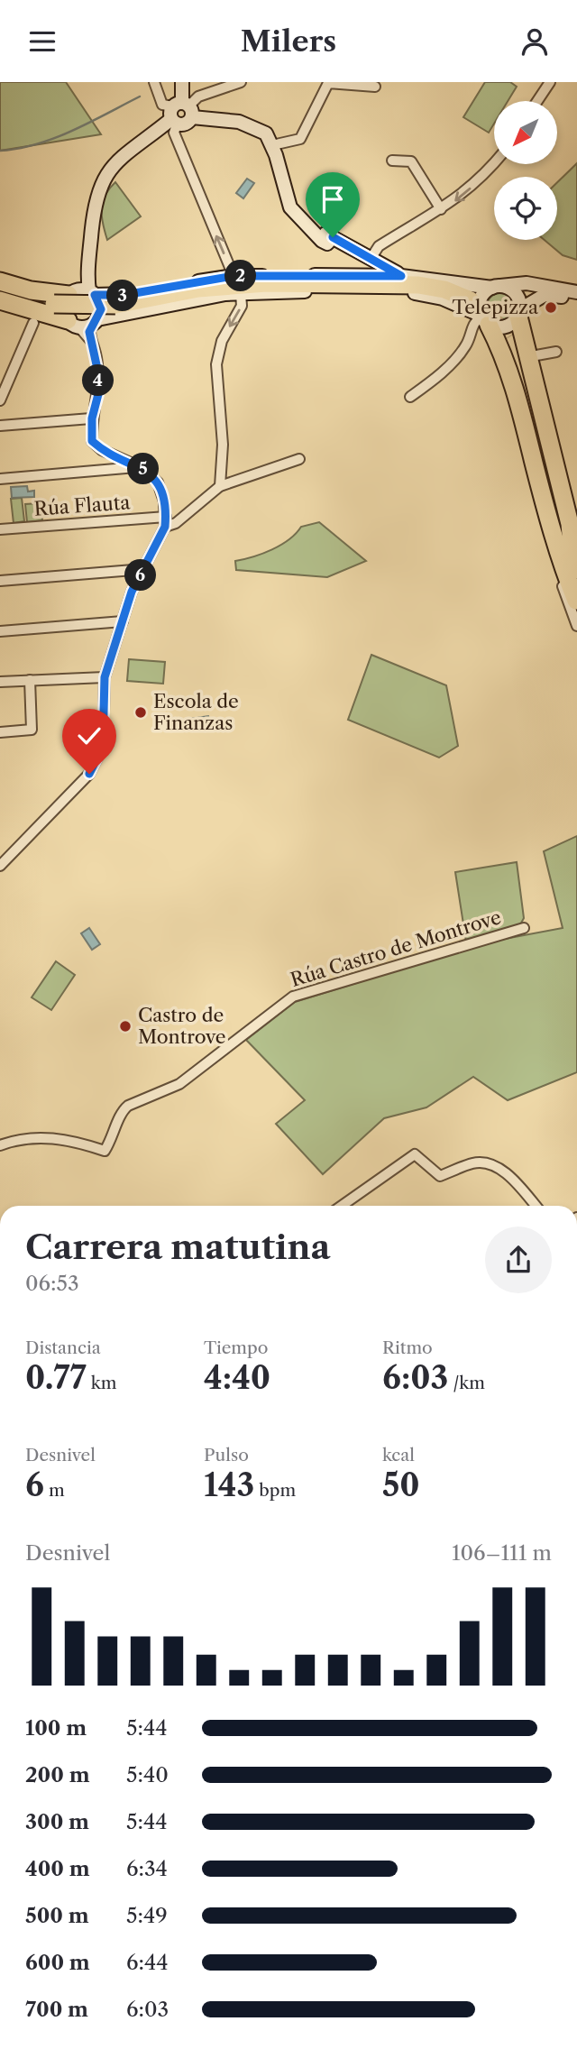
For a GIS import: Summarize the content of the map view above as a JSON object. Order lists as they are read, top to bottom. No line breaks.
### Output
{"streets":{"street":["Rúa Flauta","Rúa Castro de Montrove"]},"places":["Telepizza","Escola de Finanzas","Castro de Montrove"],"north":"bottom left","page":{"header":"Milers","pins":["2","3","4","5","6"],"heading":["Carrera matutina","06:53"],"stats":[["Distancia","0.77 km"],["Tiempo","4:40"],["Ritmo","6:03 /km"],["Desnivel","6 m"],["Pulso","143 bpm"],["kcal","50"]],"chart":["Desnivel","106–111 m"],"list":[{"name":"100 m","note":"5:44"},{"name":"200 m","note":"5:40"},{"name":"300 m","note":"5:44"},{"name":"400 m","note":"6:34"},{"name":"500 m","note":"5:49"},{"name":"600 m","note":"6:44"},{"name":"700 m","note":"6:03"}]}}
